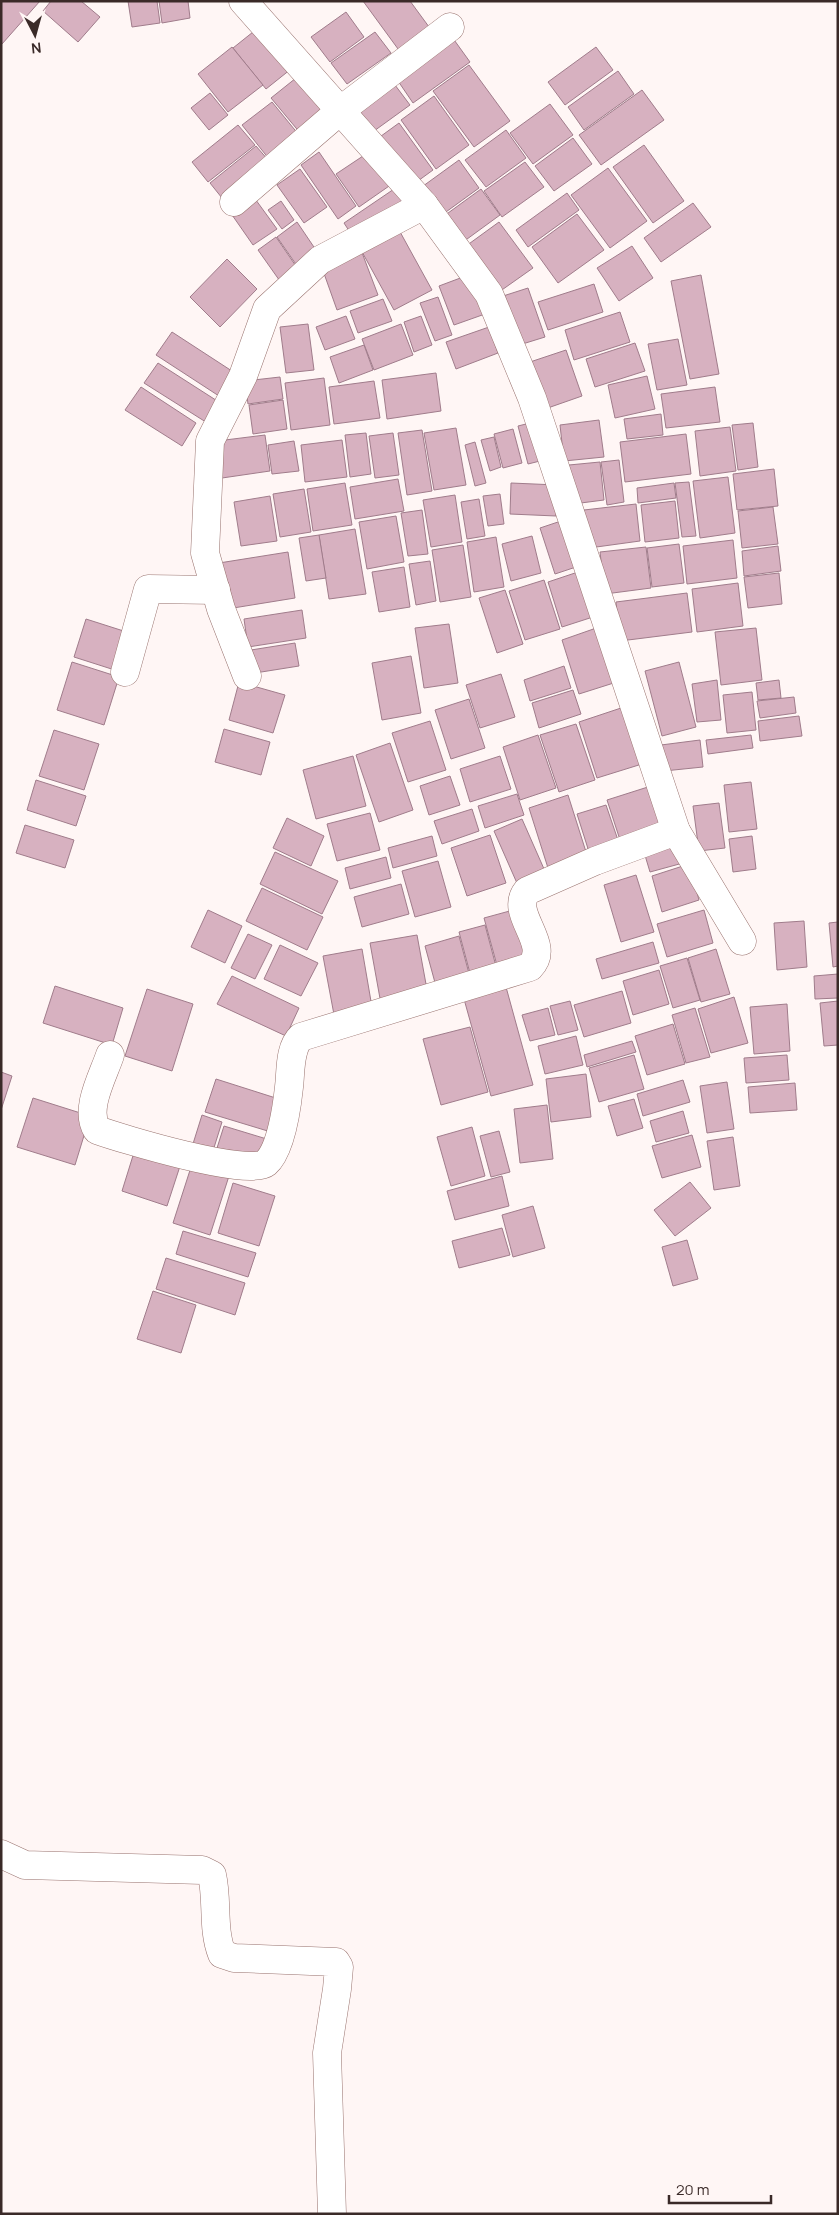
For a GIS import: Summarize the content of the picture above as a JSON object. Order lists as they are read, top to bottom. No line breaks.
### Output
{"scale_bar":"20 m","north":"bottom"}
